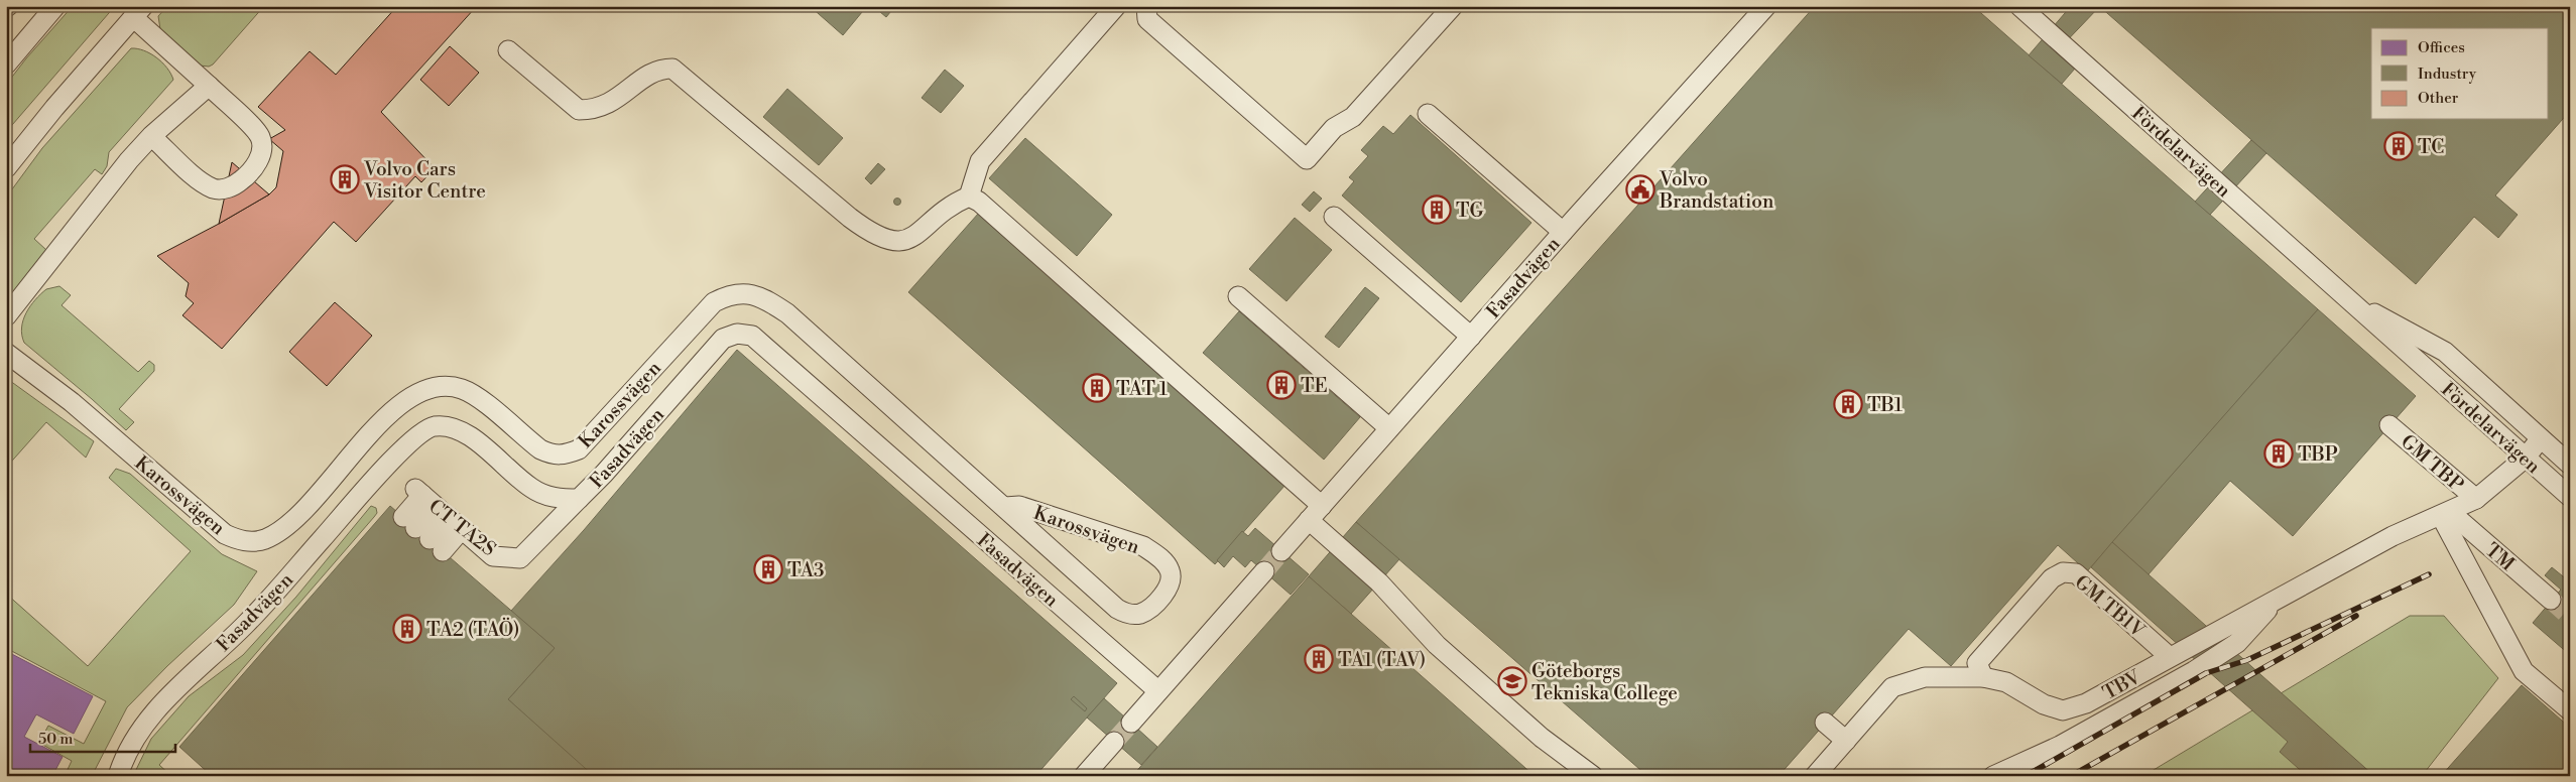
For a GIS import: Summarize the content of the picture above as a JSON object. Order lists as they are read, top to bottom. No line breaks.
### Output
{"streets":{"street":["Fördelarvägen","Fasadvägen","Karossvägen","GM TBP","CT TA2S","TM","GM TB1V","TBV"]},"crossings":[["Fördelarvägen","TBV"],["Fasadvägen","CT TA2S"],["GM TBP","TBV"],["TM","TBV"],["GM TB1V","TBV"]],"places":{"building":["TC","Volvo Cars Visitor Centre","TG","TE","TAT 1","TB1","TBP","TA3","TA2 (TAÖ)","TA1 (TAV)"],"public building":["Volvo Brandstation"],"school or university":["Göteborgs Tekniska College"]},"legend":["Offices","Industry","Other"],"scale_bar":"50 m"}
